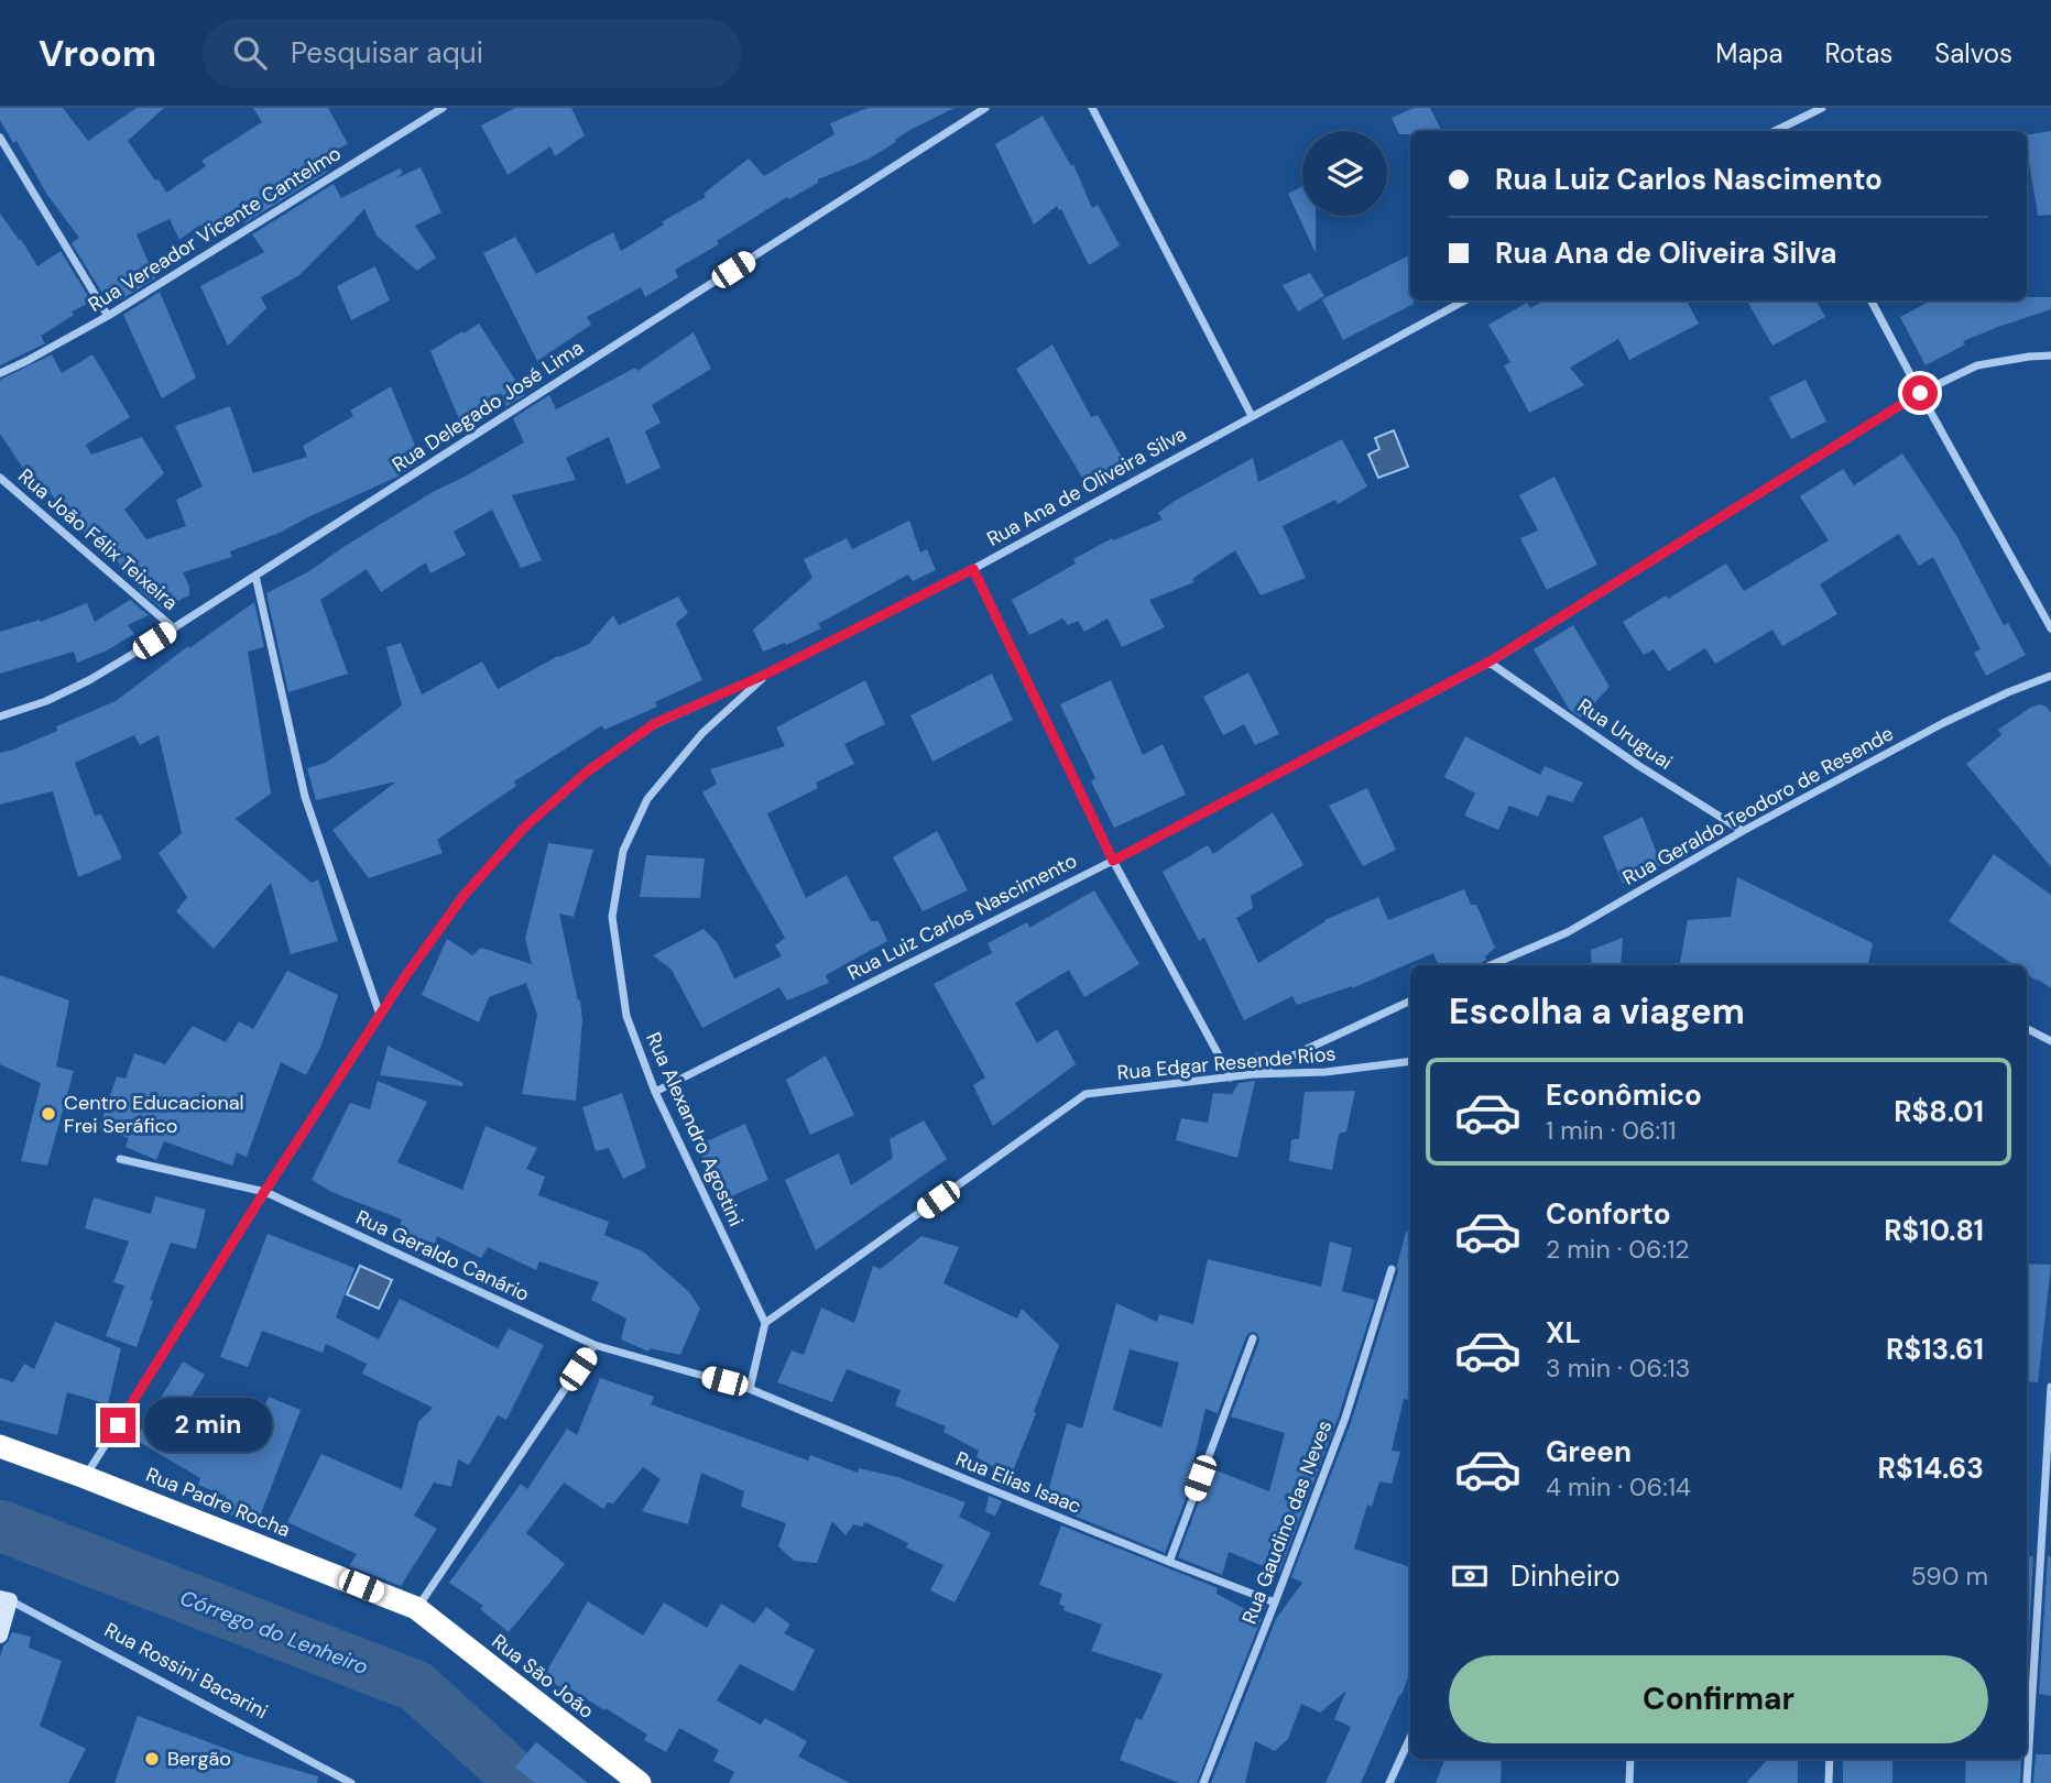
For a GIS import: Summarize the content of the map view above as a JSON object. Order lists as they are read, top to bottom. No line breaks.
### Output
{"streets":{"highway":["Rua Padre Rocha","Rua São João"],"street":["Rua Vereador Vicente Cantelmo","Rua Delegado José Lima","Rua Ana de Oliveira Silva","Rua João Félix Teixeira","Rua Uruguai","Rua Geraldo Teodoro de Resende","Rua Luiz Carlos Nascimento","Rua Edgar Resende Rios","Rua Alexandro Agostini","Rua Geraldo Canário","Rua Elias Isaac","Rua Gaudino das Neves","Rua Rossini Bacarini"]},"crossings":[["Rua Delegado José Lima","Rua João Félix Teixeira"],["Rua Ana de Oliveira Silva","Rua Alexandro Agostini"],["Rua Ana de Oliveira Silva","Rua Geraldo Canário"],["Rua Ana de Oliveira Silva","Rua Padre Rocha"],["Rua Uruguai","Rua Geraldo Teodoro de Resende"],["Rua Uruguai","Rua Luiz Carlos Nascimento"],["Rua Luiz Carlos Nascimento","Rua Alexandro Agostini"],["Rua Edgar Resende Rios","Rua Alexandro Agostini"],["Rua Geraldo Canário","Rua Elias Isaac"],["Rua Elias Isaac","Rua Gaudino das Neves"],["Rua Padre Rocha","Rua São João"]],"water":["Córrego do Lenheiro"],"places":["Centro Educacional Frei Seráfico","Bergão"],"page":{"header":"Vroom","search":"Pesquisar aqui","nav":["Mapa","Rotas","Salvos"],"banner":["Rua Luiz Carlos Nascimento","Rua Ana de Oliveira Silva"],"heading":"Escolha a viagem","list":[{"name":"Econômico","note":"1 min · 06:11","value":"R$8.01"},{"name":"Conforto","note":"2 min · 06:12","value":"R$10.81"},{"name":"XL","note":"3 min · 06:13","value":"R$13.61"},{"name":"Green","note":"4 min · 06:14","value":"R$14.63"}],"bubble":"2 min","pay":["Dinheiro","590 m"],"buttons":"Confirmar"}}
